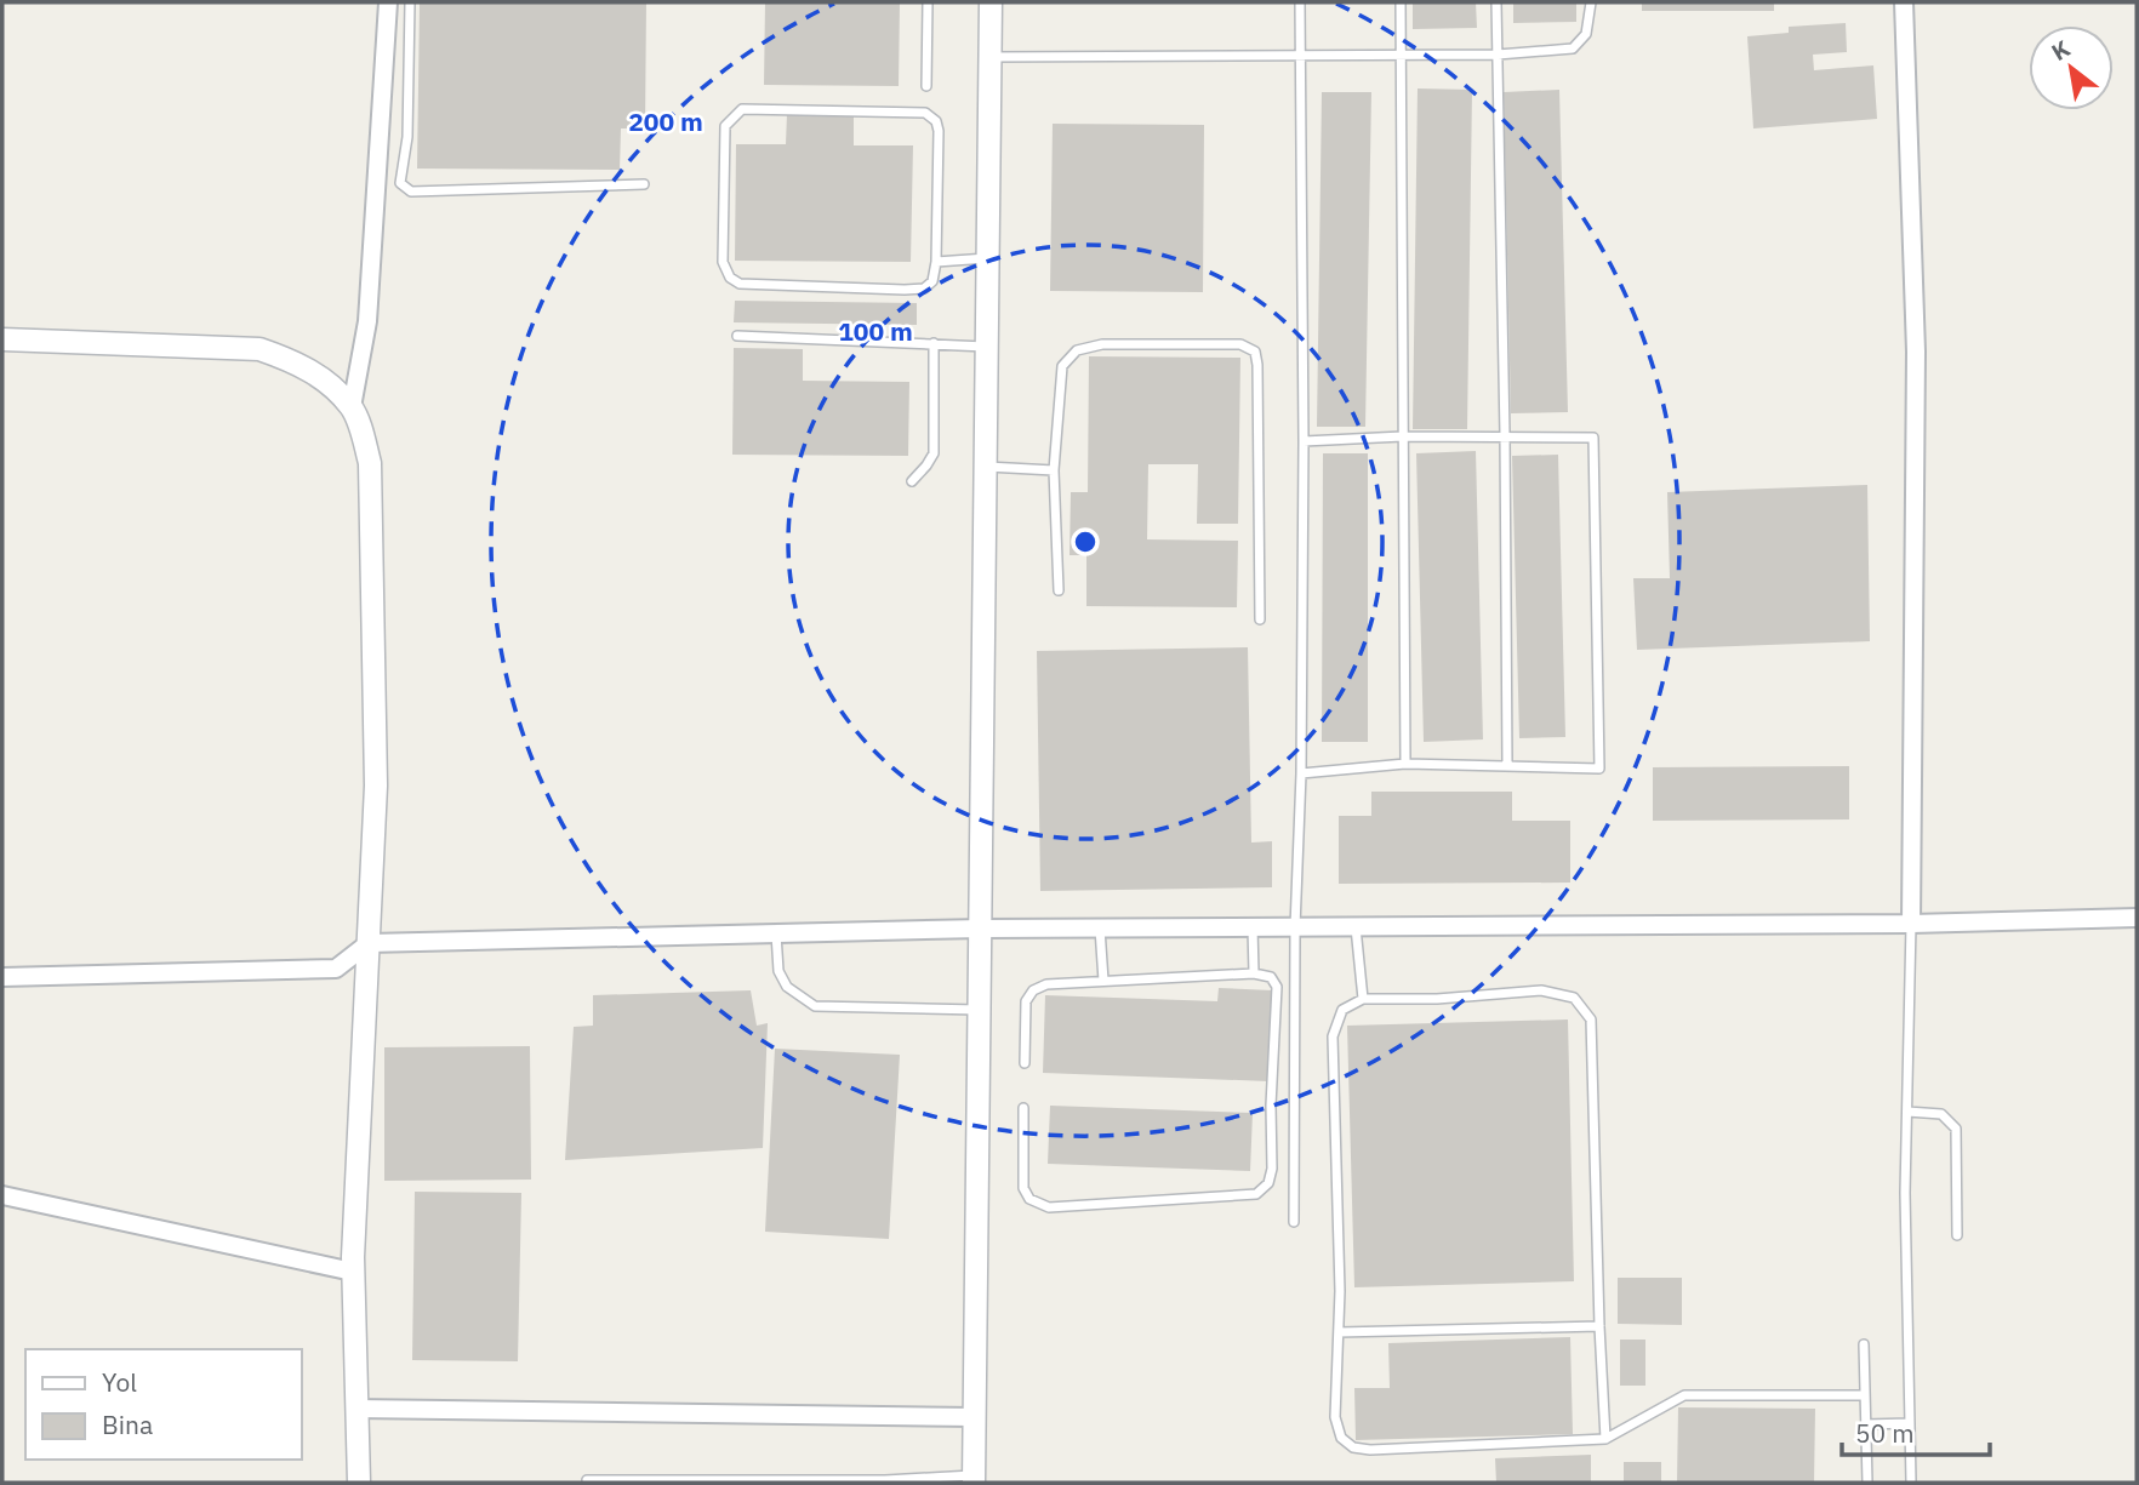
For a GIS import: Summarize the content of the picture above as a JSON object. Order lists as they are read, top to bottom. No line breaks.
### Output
{"legend":["Yol","Bina"],"scale_bar":"50 m","north":"top left","rings":["200 m","100 m"]}
